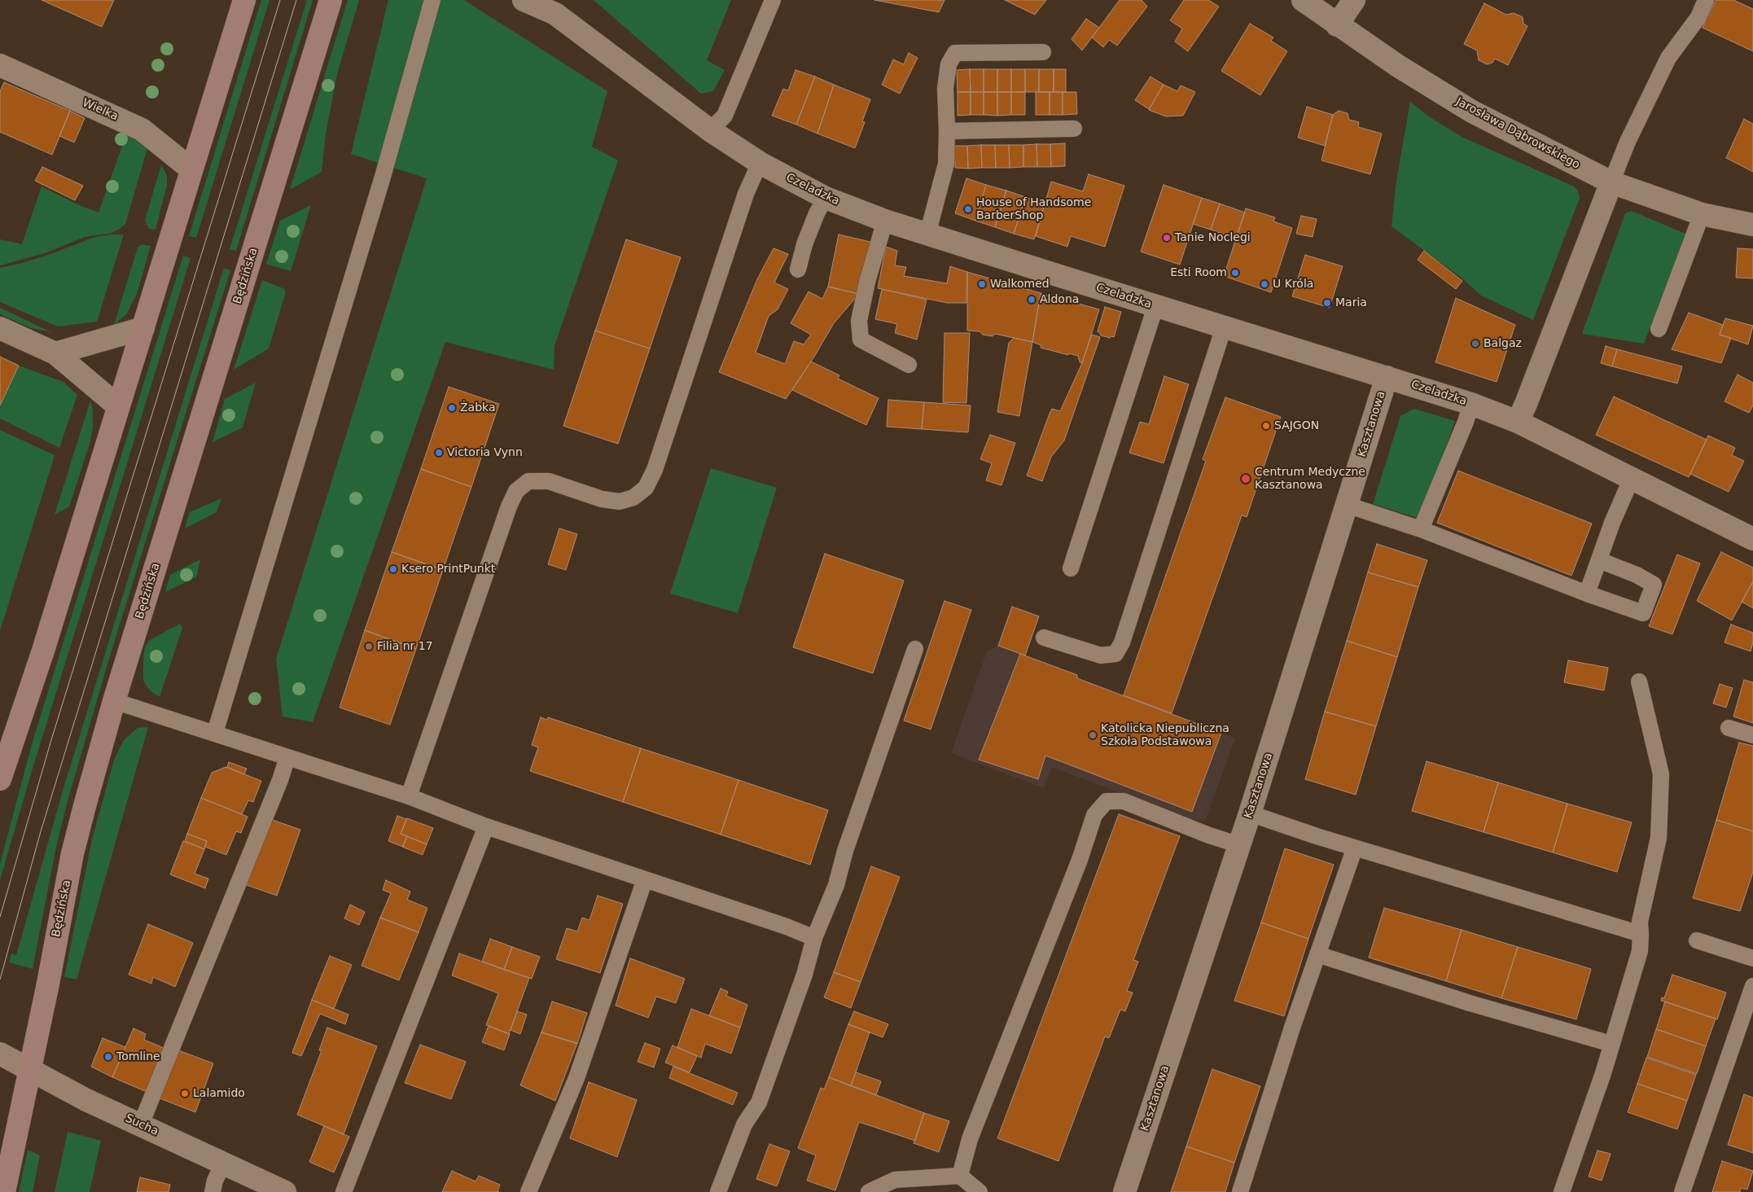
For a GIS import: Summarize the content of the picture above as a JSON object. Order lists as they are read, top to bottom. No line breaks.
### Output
{"streets":{"street":["Wielka","Jarosława Dąbrowskiego","Czeladzka","Będzińska","Kasztanowa","Sucha"]},"crossings":[["Czeladzka","Kasztanowa"],["Będzińska","Sucha"]],"places":["House of Handsome BarberShop","Tanie Noclegi","Esti Room","Walkomed","U Króla","Aldona","Maria","Balgaz","Żabka","SAJGON","Victoria Vynn","Centrum Medyczne Kasztanowa","Ksero PrintPunkt","Filia nr 17","Katolicka Niepubliczna Szkoła Podstawowa","Tomline","Lalamido"]}
